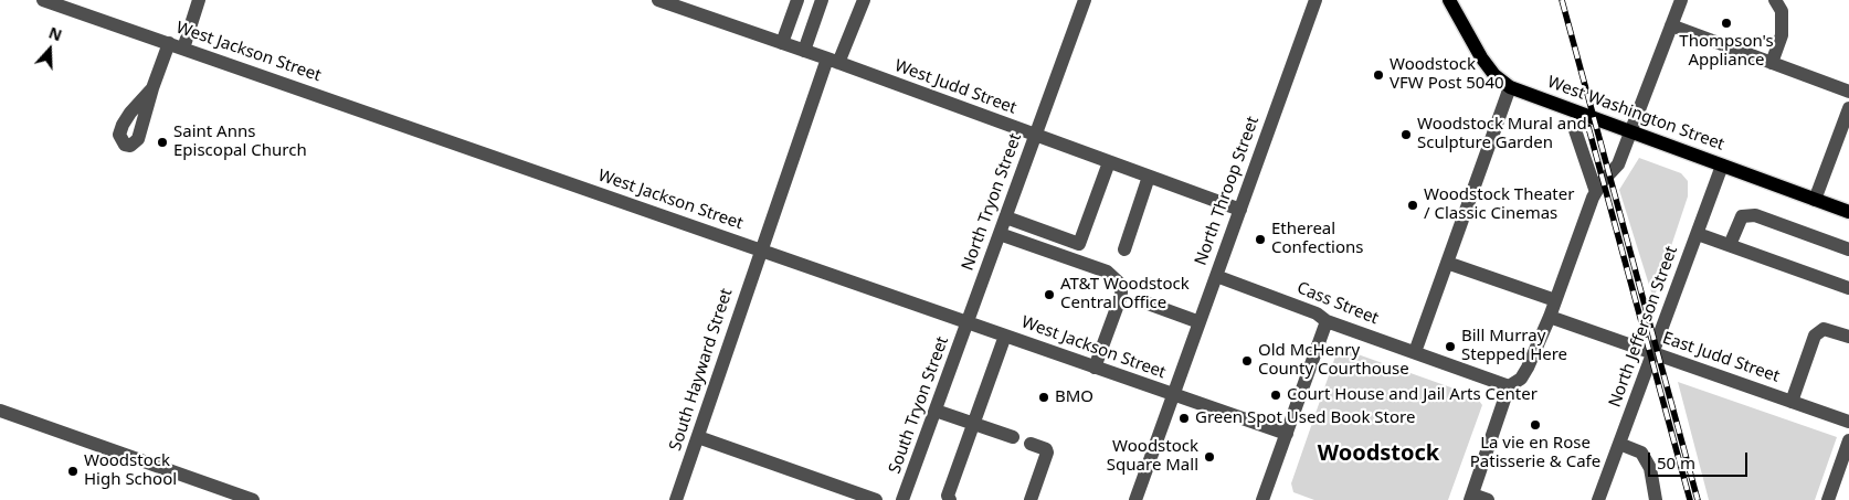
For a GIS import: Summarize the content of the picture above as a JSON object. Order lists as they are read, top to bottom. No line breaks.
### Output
{"streets":{"main road":["West Washington Street"],"street":["West Jackson Street","West Judd Street","North Throop Street","North Tryon Street","Cass Street","North Jefferson Street","East Judd Street","South Hayward Street","South Tryon Street"]},"crossings":[["West Jackson Street","North Throop Street"],["West Jackson Street","North Tryon Street"],["West Jackson Street","South Hayward Street"],["West Jackson Street","South Tryon Street"],["West Judd Street","North Throop Street"],["West Judd Street","North Tryon Street"],["West Judd Street","South Hayward Street"],["West Washington Street","North Jefferson Street"],["North Throop Street","Cass Street"],["North Tryon Street","South Tryon Street"],["North Jefferson Street","East Judd Street"]],"districts":["Woodstock"],"places":["Thompson's Appliance","Woodstock VFW Post 5040","Woodstock Mural and Sculpture Garden","Saint Anns Episcopal Church","Woodstock Theater / Classic Cinemas","Ethereal Confections","AT&T Woodstock Central Office","Bill Murray Stepped Here","Old McHenry County Courthouse","Court House and Jail Arts Center","BMO","Green Spot Used Book Store","La vie en Rose Patisserie & Cafe","Woodstock Square Mall","Woodstock High School"],"scale_bar":"50 m","north":"top"}
